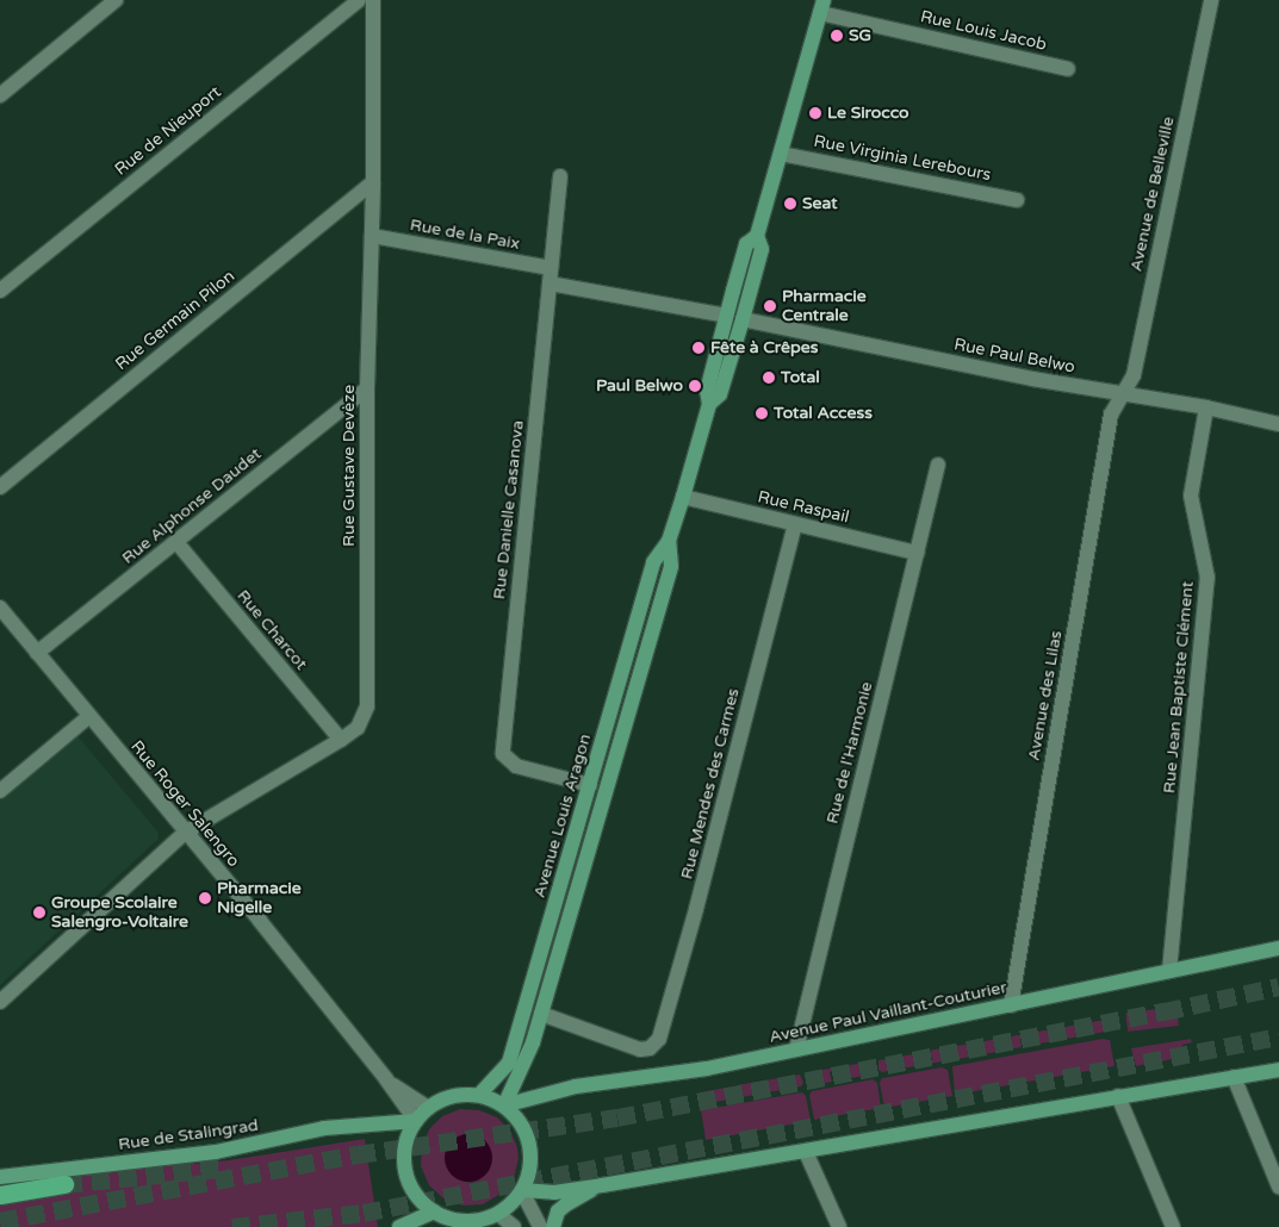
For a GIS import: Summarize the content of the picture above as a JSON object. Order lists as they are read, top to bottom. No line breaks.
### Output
{"streets":{"main road":["Avenue Louis Aragon","Avenue Paul Vaillant-Couturier","Rue de Stalingrad"],"street":["Rue Louis Jacob","Rue de Nieuport","Rue Virginia Lerebours","Avenue de Belleville","Rue de la Paix","Rue Germain Pilon","Rue Paul Belwo","Rue Gustave Devèze","Rue Alphonse Daudet","Rue Raspail","Rue Danielle Casanova","Rue Charcot","Rue Jean Baptiste Clément","Avenue des Lilas","Rue de l'Harmonie","Rue Mendes des Carmes","Rue Roger Salengro"]},"crossings":[["Rue Louis Jacob","Avenue Louis Aragon"],["Rue Virginia Lerebours","Avenue Louis Aragon"],["Avenue de Belleville","Rue Paul Belwo"],["Avenue de Belleville","Avenue des Lilas"],["Rue de la Paix","Rue Gustave Devèze"],["Rue de la Paix","Rue Danielle Casanova"],["Rue de la Paix","Avenue Louis Aragon"],["Rue Germain Pilon","Rue Gustave Devèze"],["Rue Paul Belwo","Rue Jean Baptiste Clément"],["Rue Paul Belwo","Avenue des Lilas"],["Rue Paul Belwo","Avenue Louis Aragon"],["Rue Gustave Devèze","Rue Alphonse Daudet"],["Rue Gustave Devèze","Rue Charcot"],["Rue Gustave Devèze","Rue Roger Salengro"],["Rue Alphonse Daudet","Rue Charcot"],["Rue Alphonse Daudet","Rue Roger Salengro"],["Rue Raspail","Rue de l'Harmonie"],["Rue Raspail","Rue Mendes des Carmes"],["Rue Raspail","Avenue Louis Aragon"],["Rue Danielle Casanova","Avenue Louis Aragon"],["Rue Jean Baptiste Clément","Avenue Paul Vaillant-Couturier"],["Avenue des Lilas","Avenue Paul Vaillant-Couturier"],["Rue de l'Harmonie","Avenue Paul Vaillant-Couturier"],["Rue Mendes des Carmes","Avenue Louis Aragon"],["Rue Roger Salengro","Avenue Louis Aragon"],["Rue Roger Salengro","Avenue Paul Vaillant-Couturier"],["Rue Roger Salengro","Rue de Stalingrad"],["Avenue Louis Aragon","Avenue Paul Vaillant-Couturier"],["Avenue Louis Aragon","Rue de Stalingrad"],["Avenue Paul Vaillant-Couturier","Rue de Stalingrad"]],"places":["SG","Le Sirocco","Seat","Pharmacie Centrale","Fête à Crêpes","Total","Paul Belwo","Total Access","Pharmacie Nigelle","Groupe Scolaire Salengro-Voltaire"]}
